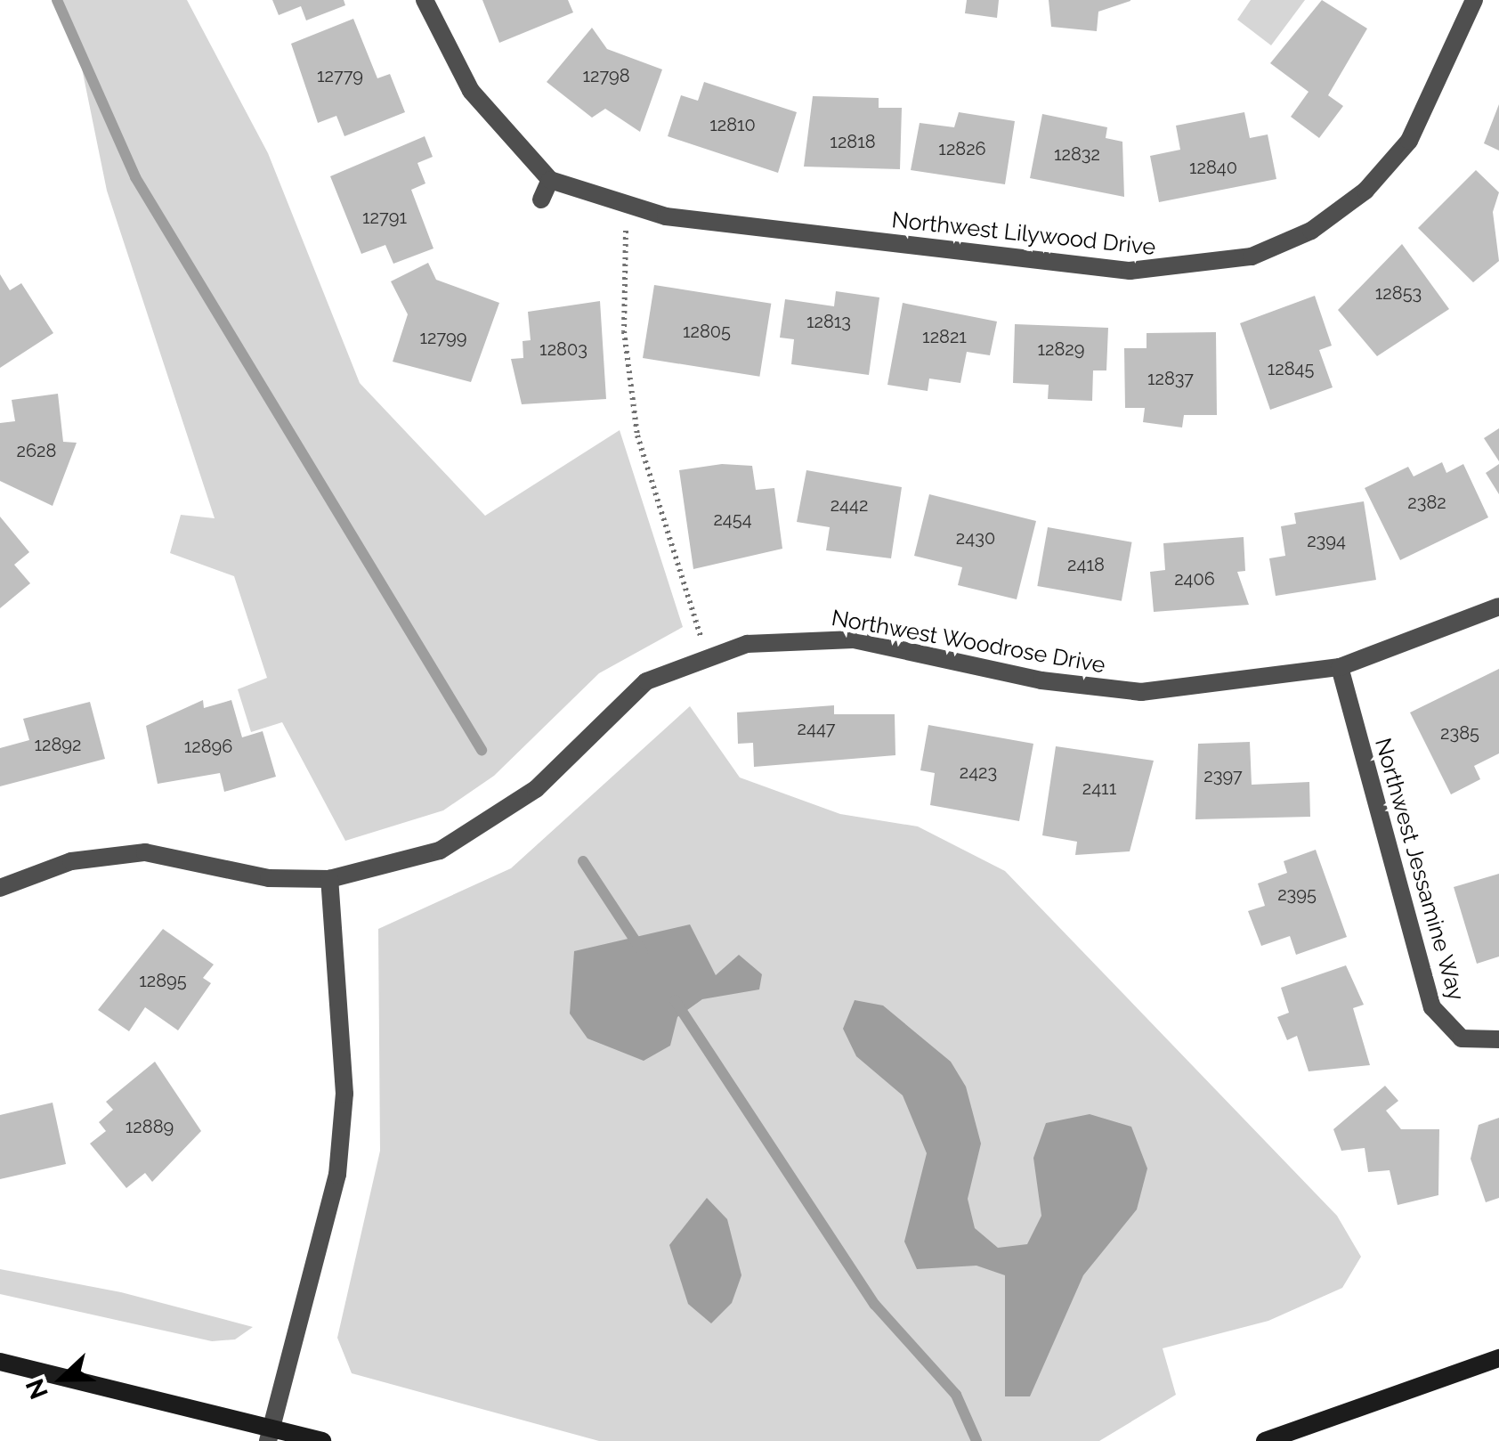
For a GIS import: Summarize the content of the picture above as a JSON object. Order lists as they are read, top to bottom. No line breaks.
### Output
{"streets":{"street":["Northwest Lilywood Drive","Northwest Woodrose Drive","Northwest Jessamine Way"]},"crossings":[["Northwest Woodrose Drive","Northwest Jessamine Way"]],"house_numbers":["12779","12798","12810","12818","12826","12832","12840","12791","12853","12813","12805","12821","12799","12803","12829","12845","12837","2628","2382","2442","2454","2430","2394","2418","2406","2447","2385","12892","12896","2423","2397","2411","2395","12895","12889"],"north":"left"}
